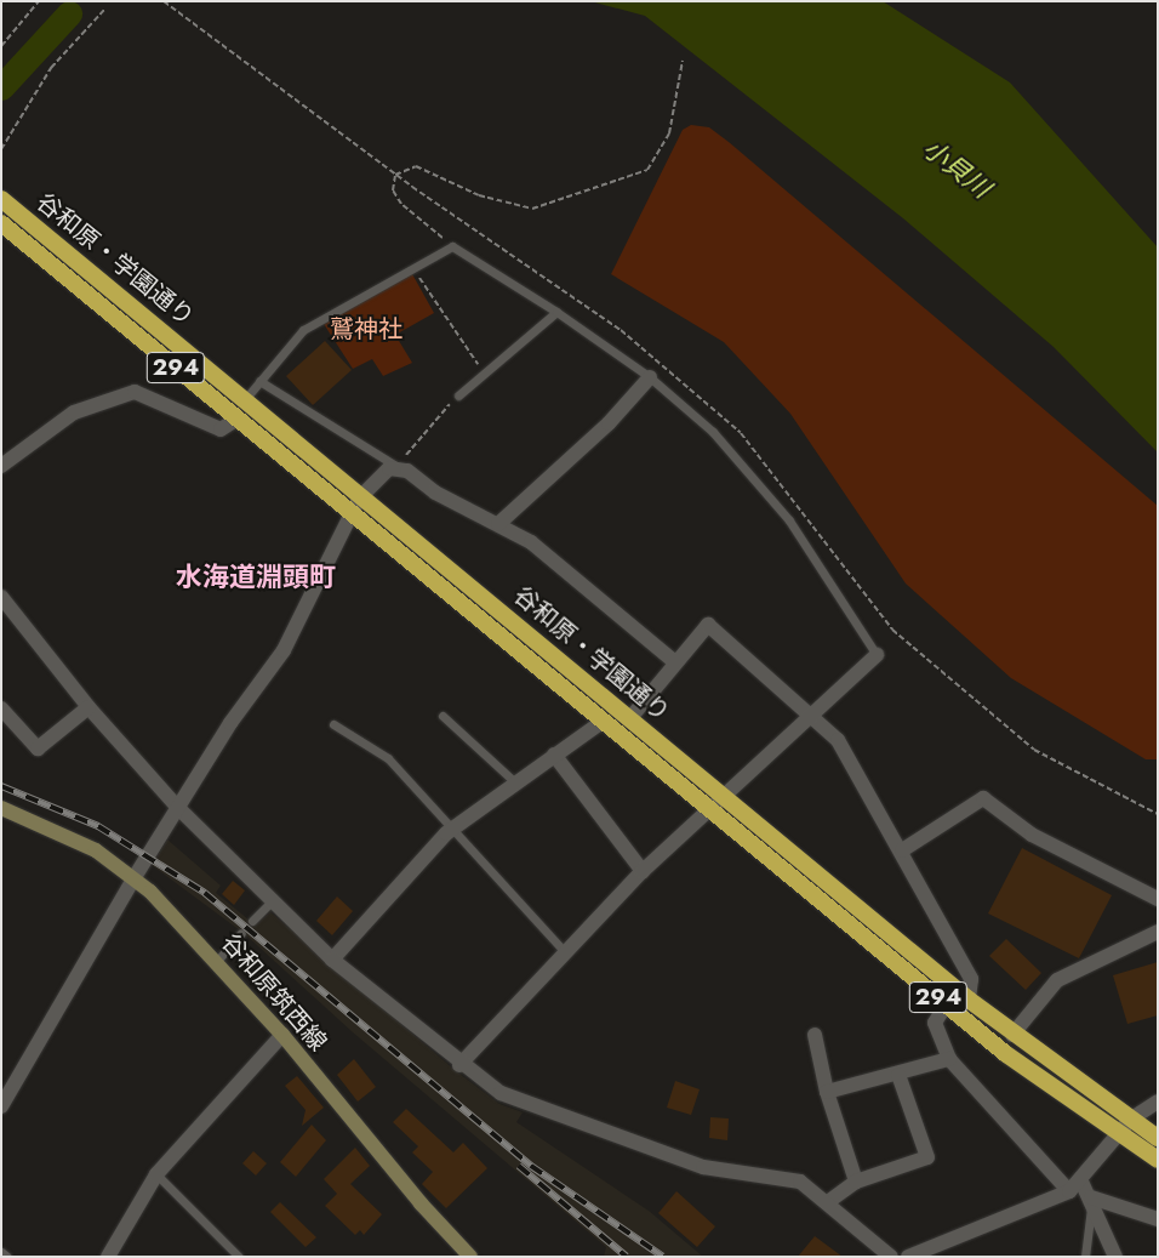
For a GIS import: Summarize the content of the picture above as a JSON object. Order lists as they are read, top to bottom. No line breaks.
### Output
{"streets":{"highway":["谷和原・学園通り","294"],"main road":["谷和原筑西線"]},"districts":["水海道淵頭町"],"water":["小貝川"],"parks":["鷲神社"]}
